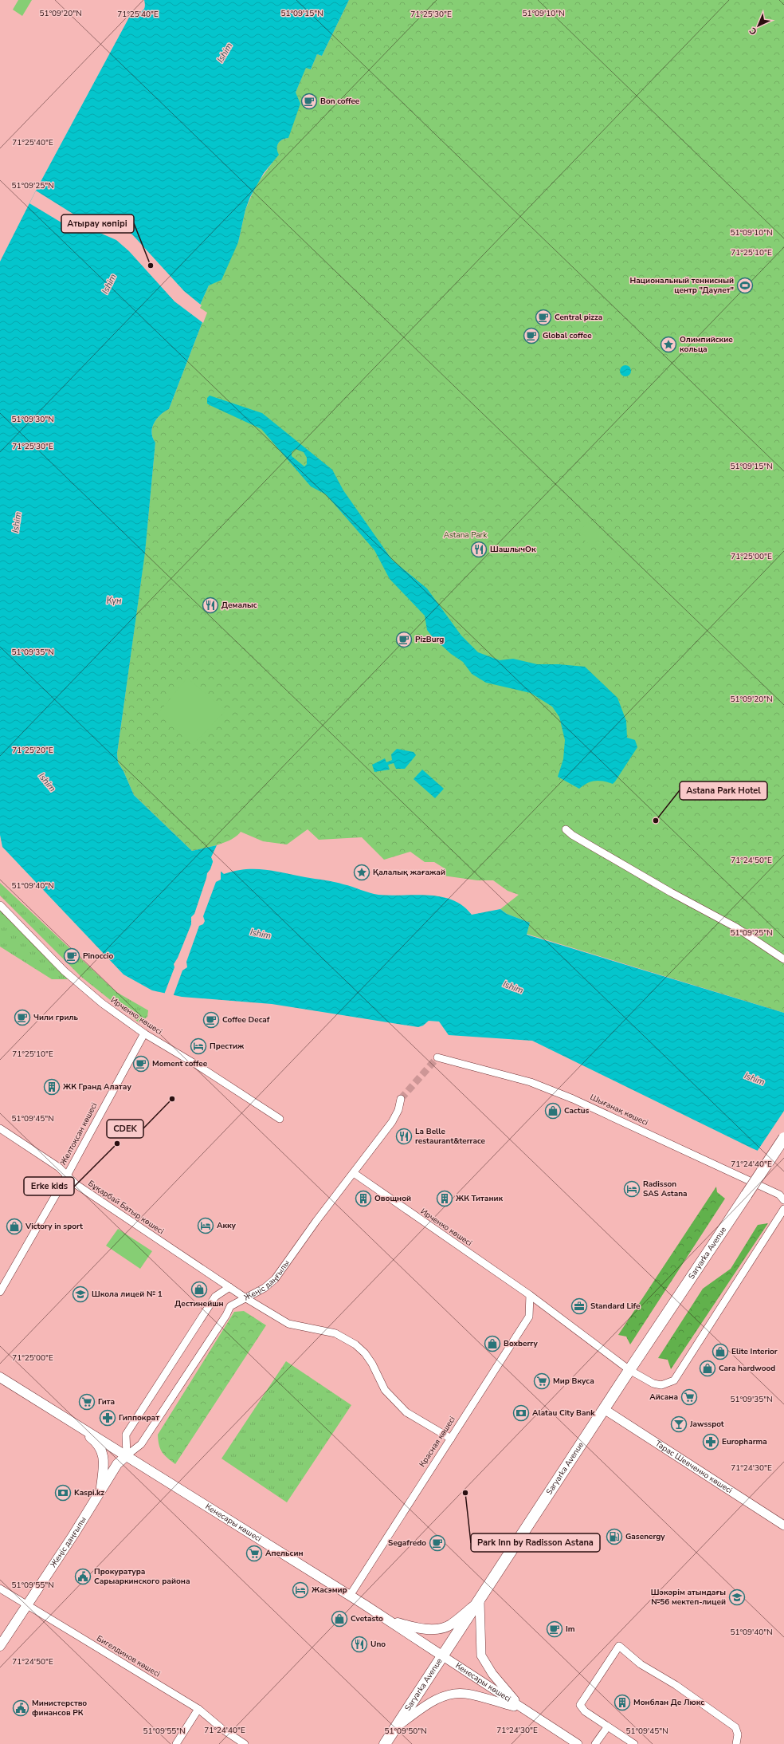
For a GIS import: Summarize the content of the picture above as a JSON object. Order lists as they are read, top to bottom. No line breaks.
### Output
{"streets":{"main road":["Saryarka Avenue","Жеңіс даңғылы","Кенесары көшесі"],"street":["Ирченко көшесі","Шығанақ көшесі","Желтоқсан көшесі","Бұқарбай Батыр көшесі","Красная көшесі","Тарас Шевченко көшесі","Бигелдинов көшесі"]},"crossings":[["Ирченко көшесі","Желтоқсан көшесі"],["Ирченко көшесі","Saryarka Avenue"],["Ирченко көшесі","Жеңіс даңғылы"],["Ирченко көшесі","Красная көшесі"],["Желтоқсан көшесі","Бұқарбай Батыр көшесі"],["Бұқарбай Батыр көшесі","Жеңіс даңғылы"],["Бұқарбай Батыр көшесі","Красная көшесі"],["Saryarka Avenue","Тарас Шевченко көшесі"],["Saryarka Avenue","Кенесары көшесі"],["Жеңіс даңғылы","Кенесары көшесі"],["Жеңіс даңғылы","Бигелдинов көшесі"],["Красная көшесі","Кенесары көшесі"]],"water":["Ishim","Күн"],"parks":["Astana Park"],"places":{"cafe":["Bon coffee","Central pizza","Global coffee","PizBurg","Pinoccio","Чили гриль","Coffee Decaf","Moment coffee","Segafredo","Im"],"other":["Атырау көпірі","Astana Park Hotel","CDEK","Erke kids","Park Inn by Radisson Astana"],"sports":["Национальный теннисный центр \"Даулет\""],"place":["Олимпийские кольца","Қалалық жағажай"],"restaurant":["ШашлычОк","Демалыс","La Belle restaurant&terrace","Uno"],"hotel":["Престиж","Radisson SAS Astana","Акку","Жасэмир"],"building":["ЖК Гранд Алатау","Овощной","ЖК Титаник","Монблан Де Люкс"],"shop":["Cactus","Victory in sport","Дестинейшн","Boxberry","Elite Interior","Cara hardwood","Cvetasto"],"school or university":["Школа лицей № 1","Шәкәрім атындағы №56 мектеп-лицей"],"office":["Standard Life"],"supermarket":["Мир Вкуса","Айсана","Гита","Апельсин"],"bank":["Alatau City Bank","Kaspi.kz"],"pharmacy":["Гиппократ","Europharma"],"bar":["Jawsspot"],"fuel station":["Gasenergy"],"public building":["Прокуратура Сарыаркинского района","Министерство финансов РК"]},"north":"bottom left","coordinates":["51°09'20\"N","51°09'15\"N","51°09'10\"N","71°25'40\"E","71°25'30\"E","51°09'25\"N","71°25'10\"E","51°09'30\"N","71°25'00\"E","51°09'35\"N","71°25'20\"E","71°24'50\"E","51°09'40\"N","51°09'45\"N","71°24'40\"E","71°24'30\"E","51°09'55\"N","51°09'50\"N"]}
